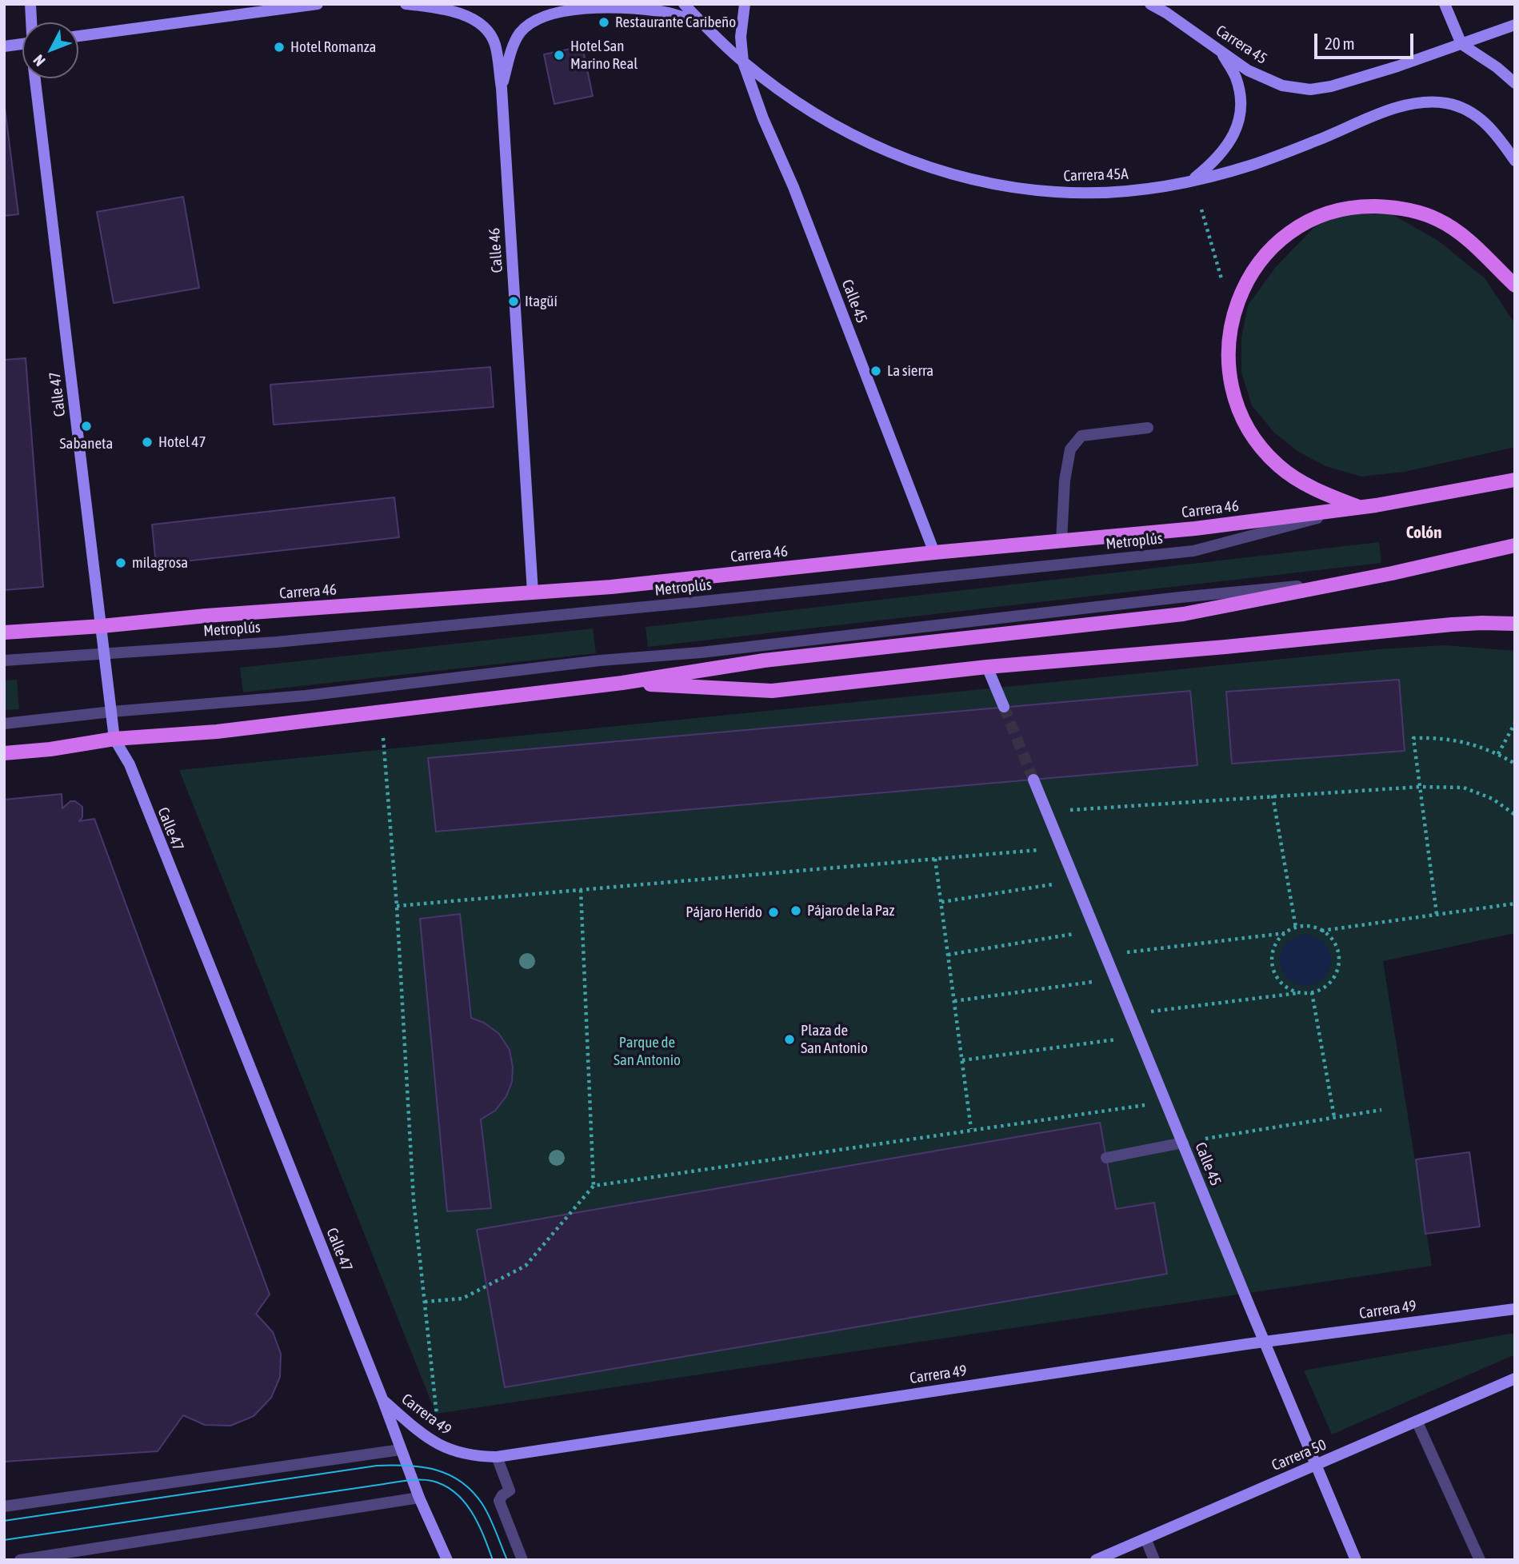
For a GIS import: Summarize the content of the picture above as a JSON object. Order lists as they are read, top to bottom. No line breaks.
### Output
{"streets":{"main road":["Carrera 46"],"street":["Carrera 45","Carrera 45A","Calle 46","Calle 45","Calle 47","Metroplús","Carrera 49","Carrera 50"]},"crossings":[["Carrera 45A","Calle 45"],["Calle 46","Carrera 46"],["Calle 45","Carrera 46"],["Calle 45","Carrera 49"],["Calle 45","Carrera 50"],["Calle 47","Carrera 46"],["Calle 47","Metroplús"],["Calle 47","Carrera 49"],["Carrera 46","Metroplús"]],"districts":["Colón"],"parks":["Parque de San Antonio"],"places":["Restaurante Caribeño","Hotel Romanza","Hotel San Marino Real","Itagüí","La sierra","Sabaneta","Hotel 47","milagrosa","Pájaro de la Paz","Pájaro Herido","Plaza de San Antonio"],"scale_bar":"20 m","north":"bottom left"}
